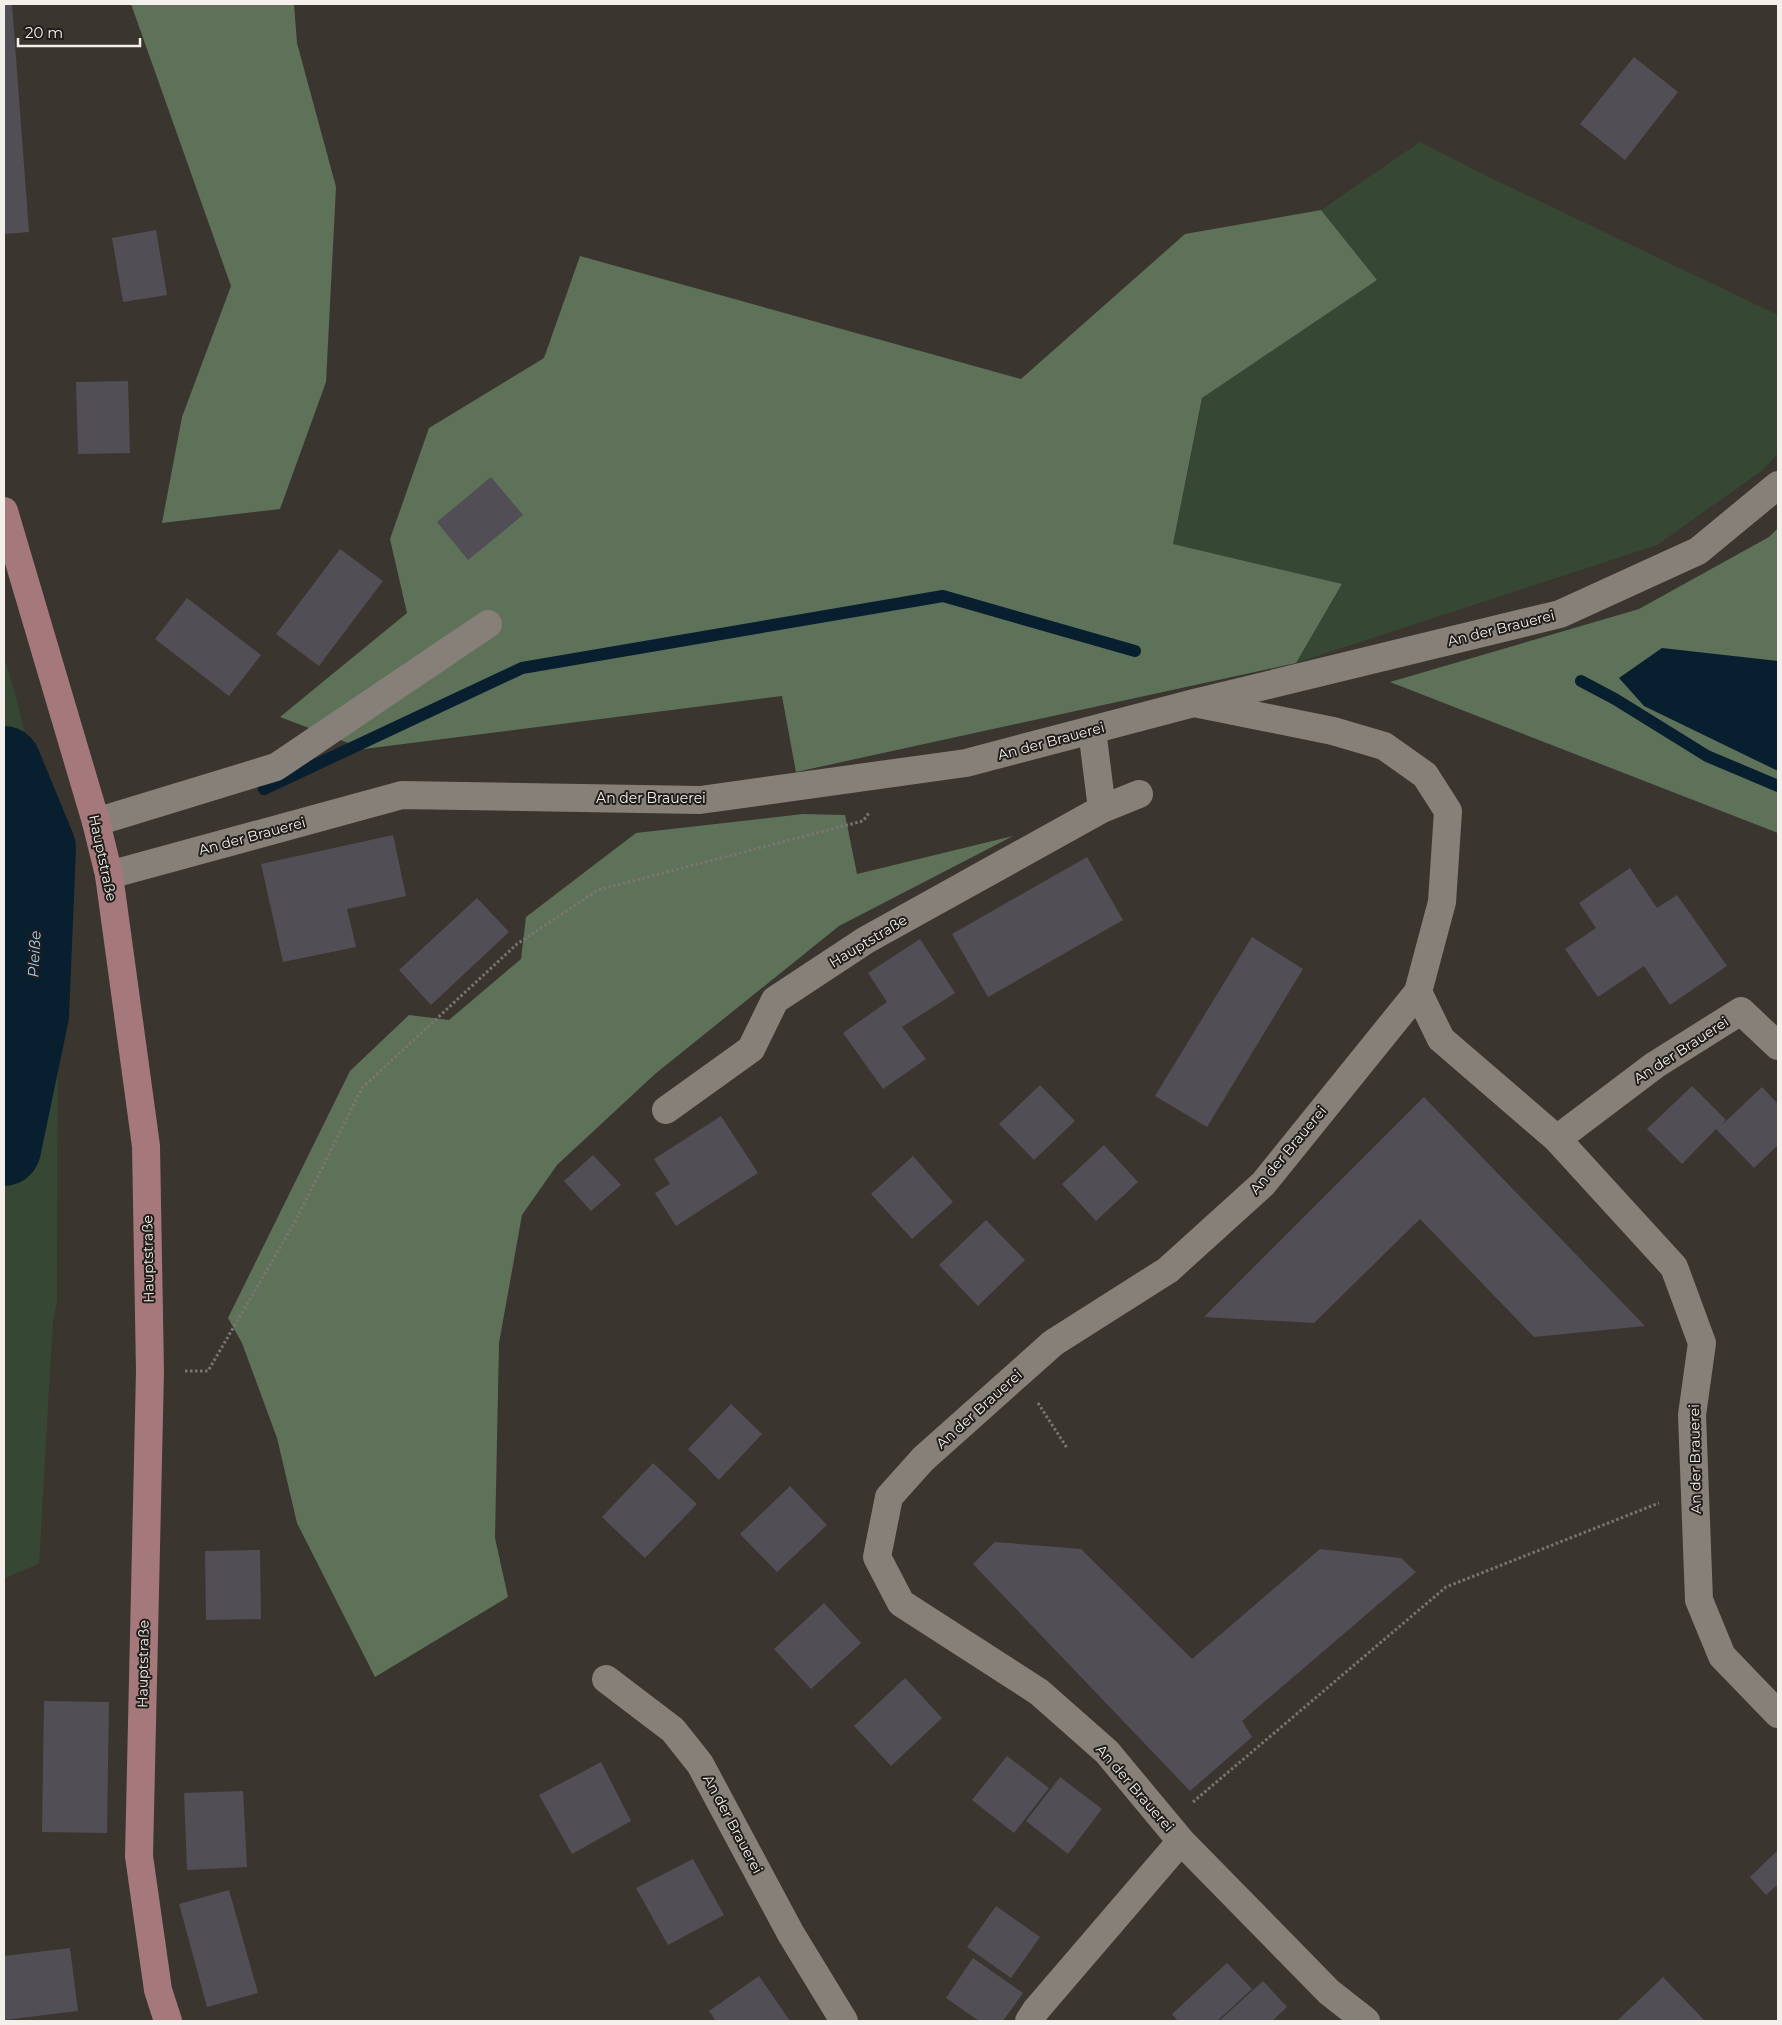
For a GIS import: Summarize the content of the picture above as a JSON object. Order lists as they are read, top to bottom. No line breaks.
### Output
{"streets":{"main road":["Hauptstraße"],"street":["An der Brauerei"]},"crossings":[["An der Brauerei","Hauptstraße"]],"water":["Pleiße"],"scale_bar":"20 m"}
